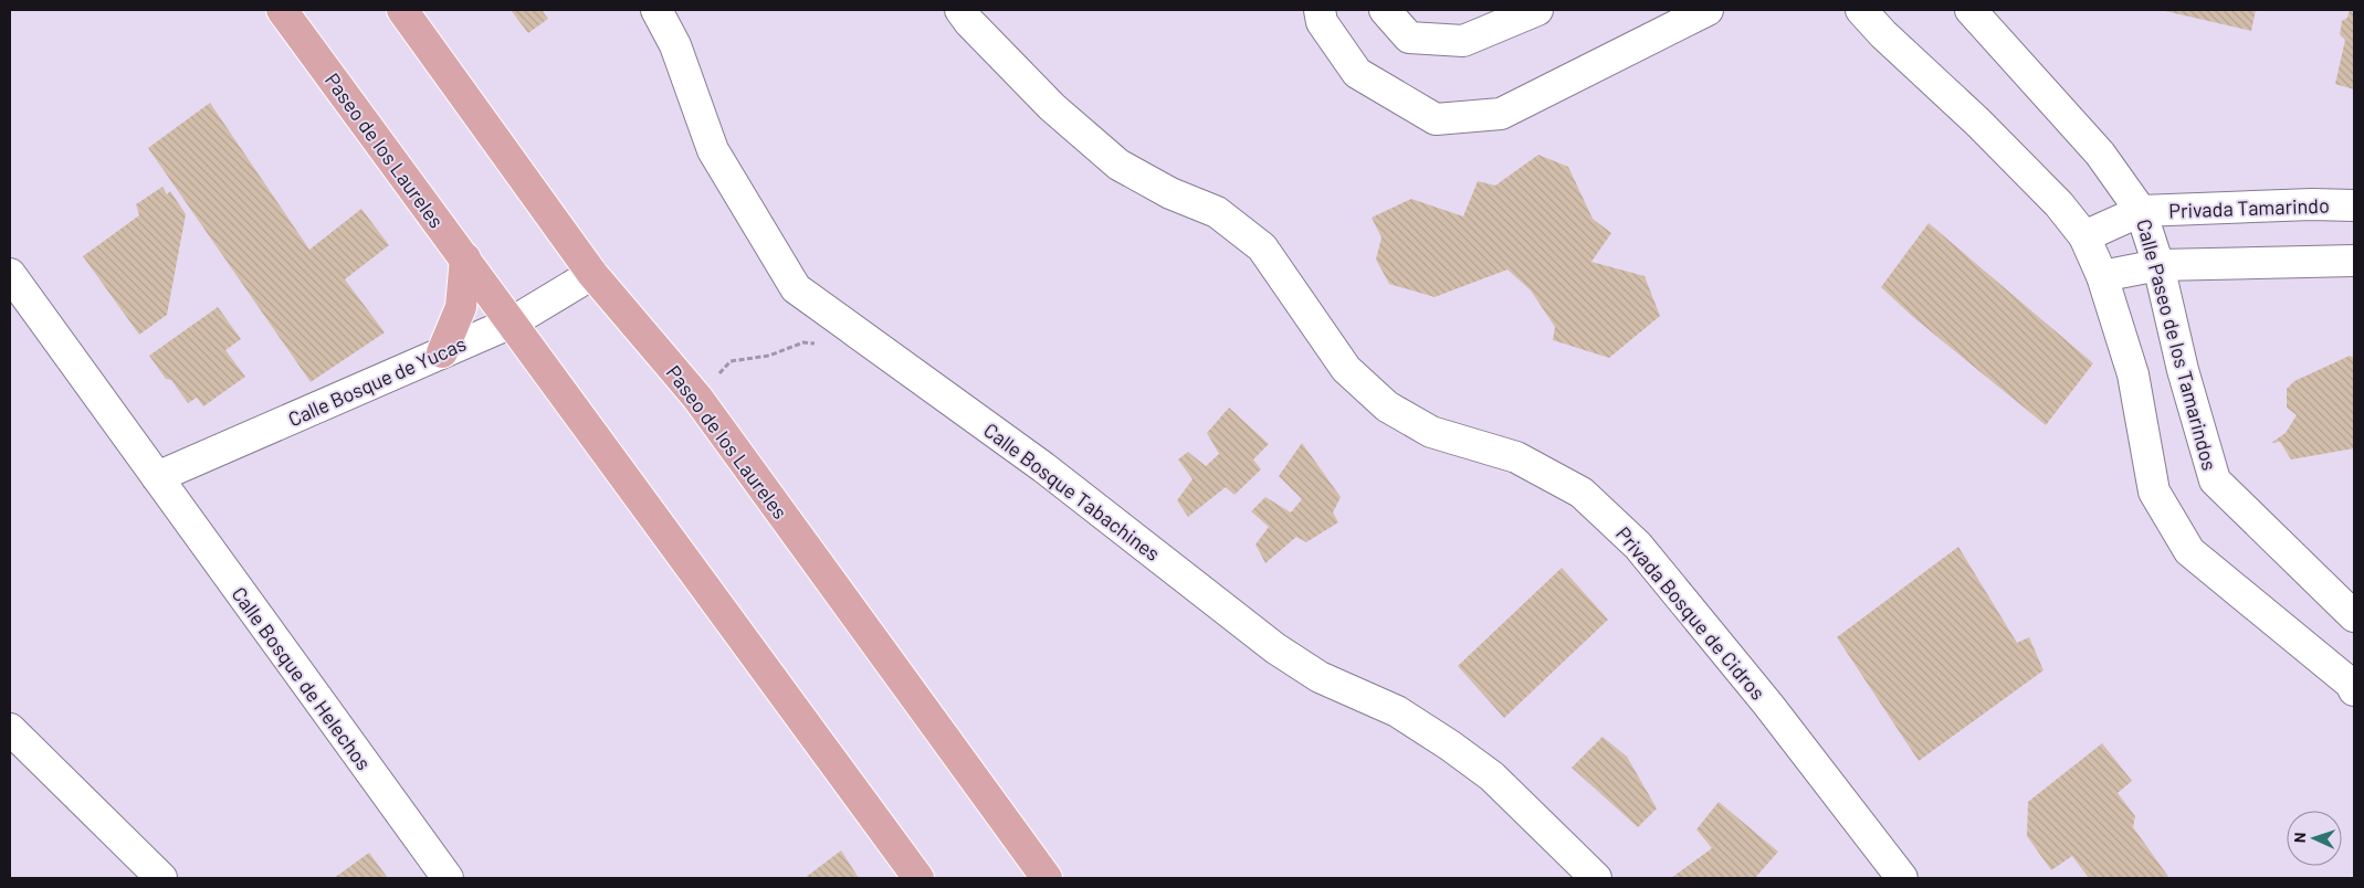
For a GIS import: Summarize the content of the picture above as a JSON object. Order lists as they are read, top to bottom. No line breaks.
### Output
{"streets":{"main road":["Paseo de los Laureles"],"street":["Privada Tamarindo","Calle Paseo de los Tamarindos","Calle Bosque de Yucas","Calle Bosque Tabachines","Privada Bosque de Cidros","Calle Bosque de Helechos"]},"crossings":[["Paseo de los Laureles","Calle Bosque de Yucas"],["Privada Tamarindo","Calle Paseo de los Tamarindos"],["Calle Bosque de Yucas","Calle Bosque de Helechos"]],"north":"left"}
